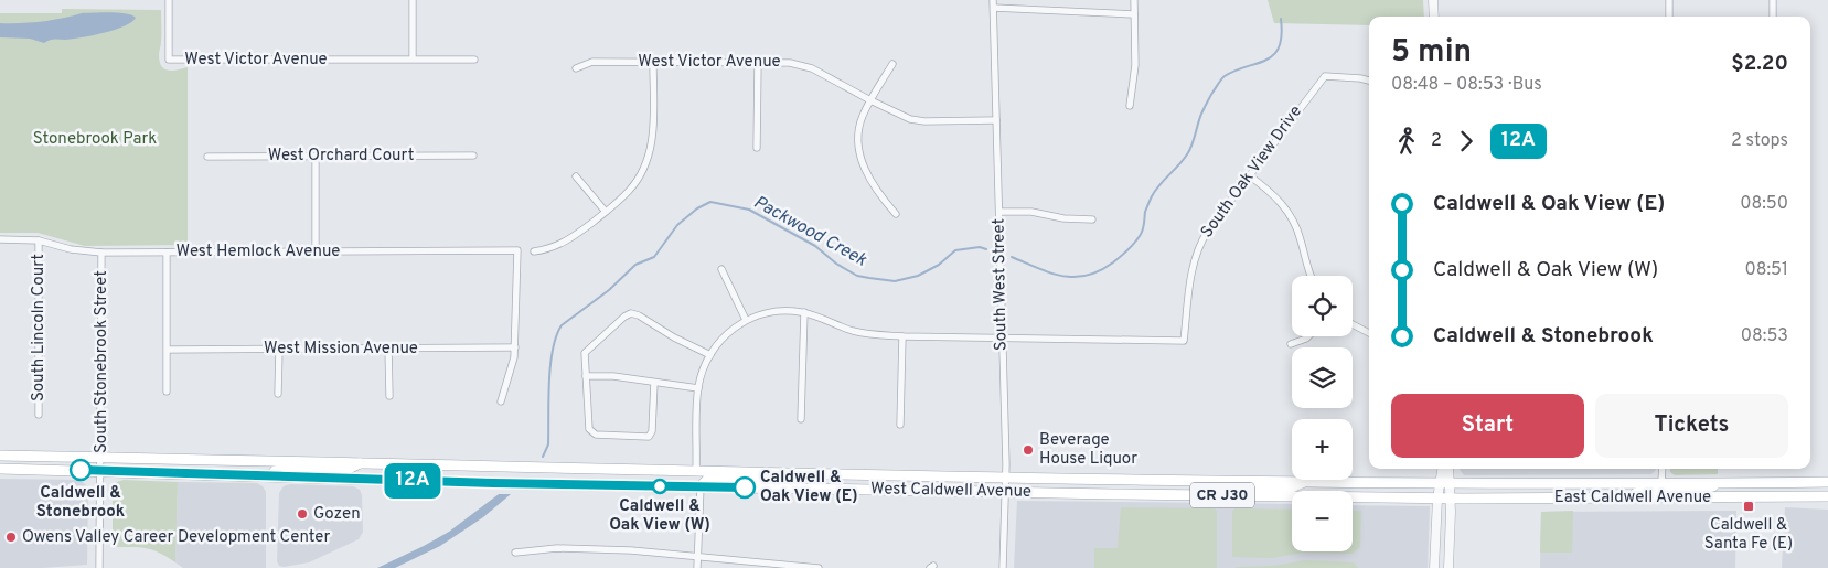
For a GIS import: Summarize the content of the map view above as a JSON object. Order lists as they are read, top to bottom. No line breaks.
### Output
{"streets":{"main road":["West Caldwell Avenue","CR J30","East Caldwell Avenue"],"street":["West Victor Avenue","West Orchard Court","South Oak View Drive","West Hemlock Avenue","South West Street","South Lincoln Court","West Mission Avenue","South Stonebrook Street"]},"crossings":[["West Victor Avenue","South West Street"],["South Oak View Drive","South West Street"],["West Hemlock Avenue","South Lincoln Court"],["West Hemlock Avenue","West Mission Avenue"],["West Hemlock Avenue","South Stonebrook Street"],["South West Street","West Caldwell Avenue"],["South Stonebrook Street","West Caldwell Avenue"],["West Caldwell Avenue","East Caldwell Avenue"]],"water":["Packwood Creek"],"parks":["Stonebrook Park"],"places":{"other":["Beverage House Liquor","Caldwell & Stonebrook","Caldwell & Oak View (W)","Caldwell & Oak View (E)","Gozen","Owens Valley Career Development Center"],"transit":["Caldwell & Santa Fe (E)"]},"lines":["bus line 12A"],"page":{"on_map":"12A","heading":["5 min","08:48 – 08:53 · Bus","$2.20"],"legs":["2","12A","2 stops"],"list":[{"name":"Caldwell & Oak View (E)","value":"08:50"},{"name":"Caldwell & Oak View (W)","value":"08:51"},{"name":"Caldwell & Stonebrook","value":"08:53"}],"map_buttons":["+","−"],"buttons":["Start","Tickets"]}}
